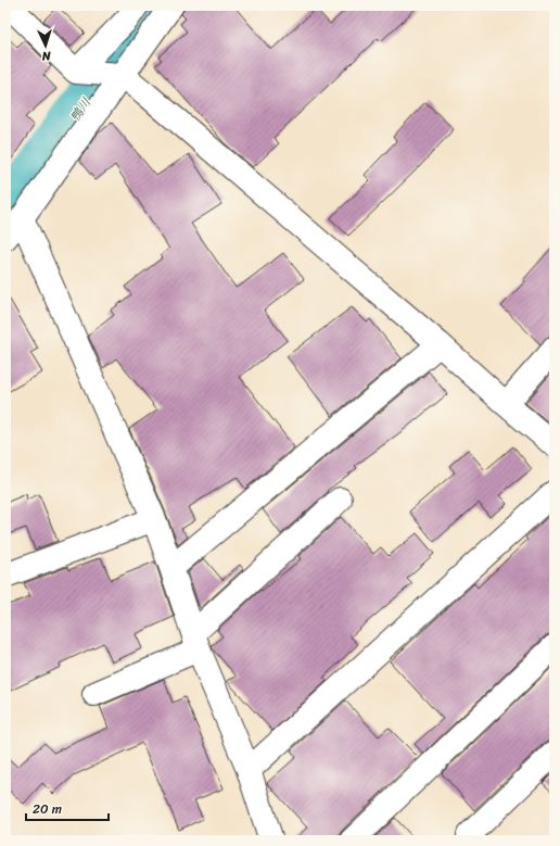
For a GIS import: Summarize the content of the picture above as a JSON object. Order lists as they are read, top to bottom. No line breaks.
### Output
{"water":["鴨川"],"scale_bar":"20 m","north":"bottom"}
